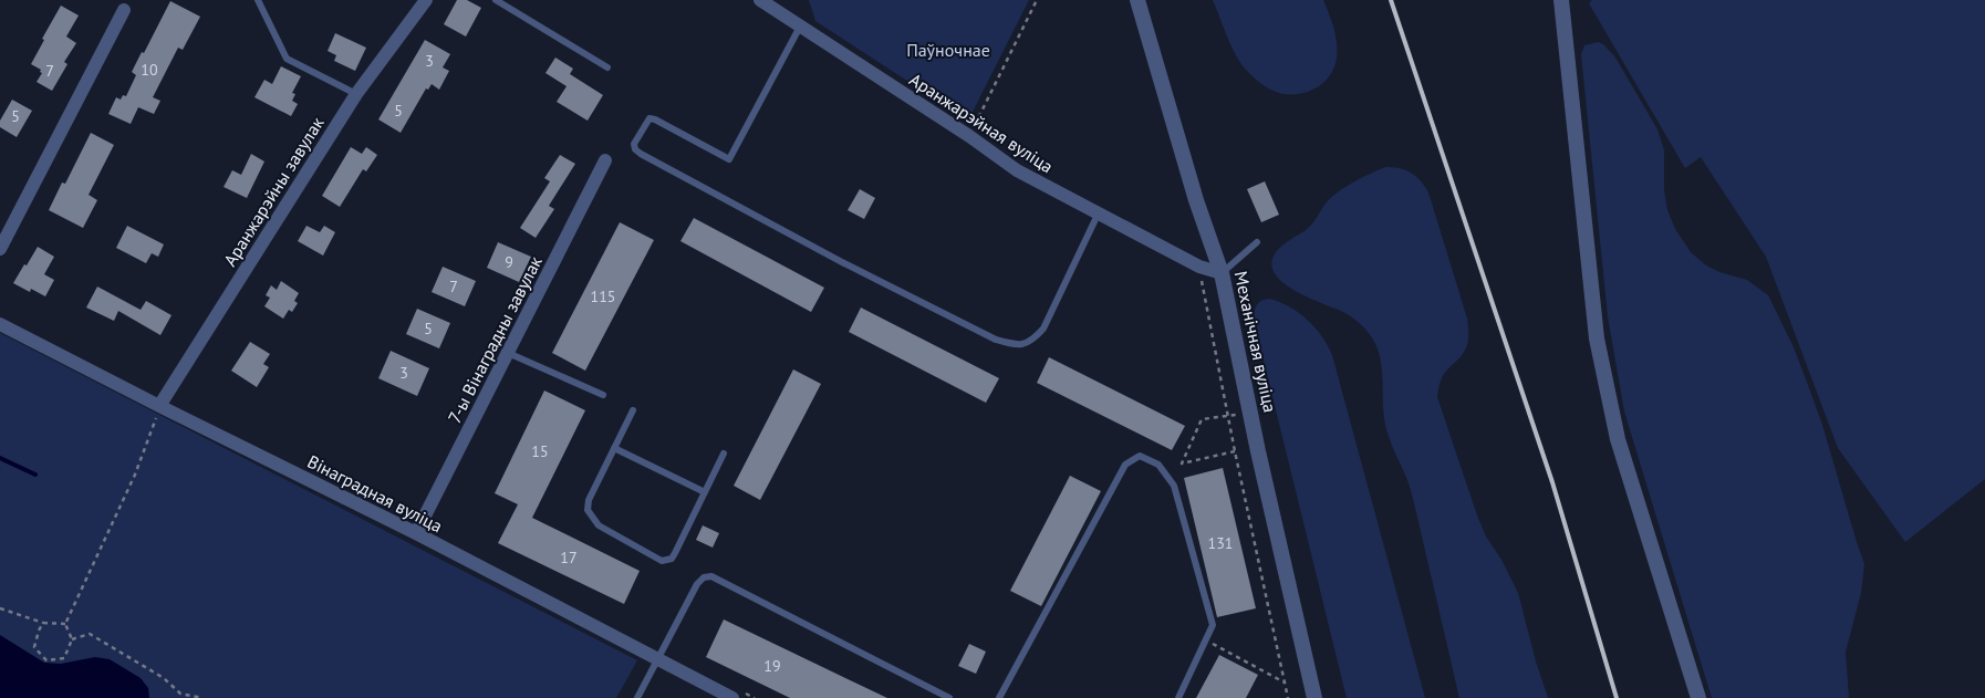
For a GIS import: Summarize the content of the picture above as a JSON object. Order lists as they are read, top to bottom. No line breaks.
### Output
{"streets":{"street":["Аранжарэйная вуліца","Аранжарэйны завулак","7-ы Вінаградны завулак","Механічная вуліца","Вінаградная вуліца"]},"crossings":[["Аранжарэйная вуліца","Механічная вуліца"],["Аранжарэйны завулак","Вінаградная вуліца"],["7-ы Вінаградны завулак","Вінаградная вуліца"]],"parks":["Паўночнае"],"house_numbers":["3","10","7","5","5","9","7","115","5","3","15","131","17","19"]}
